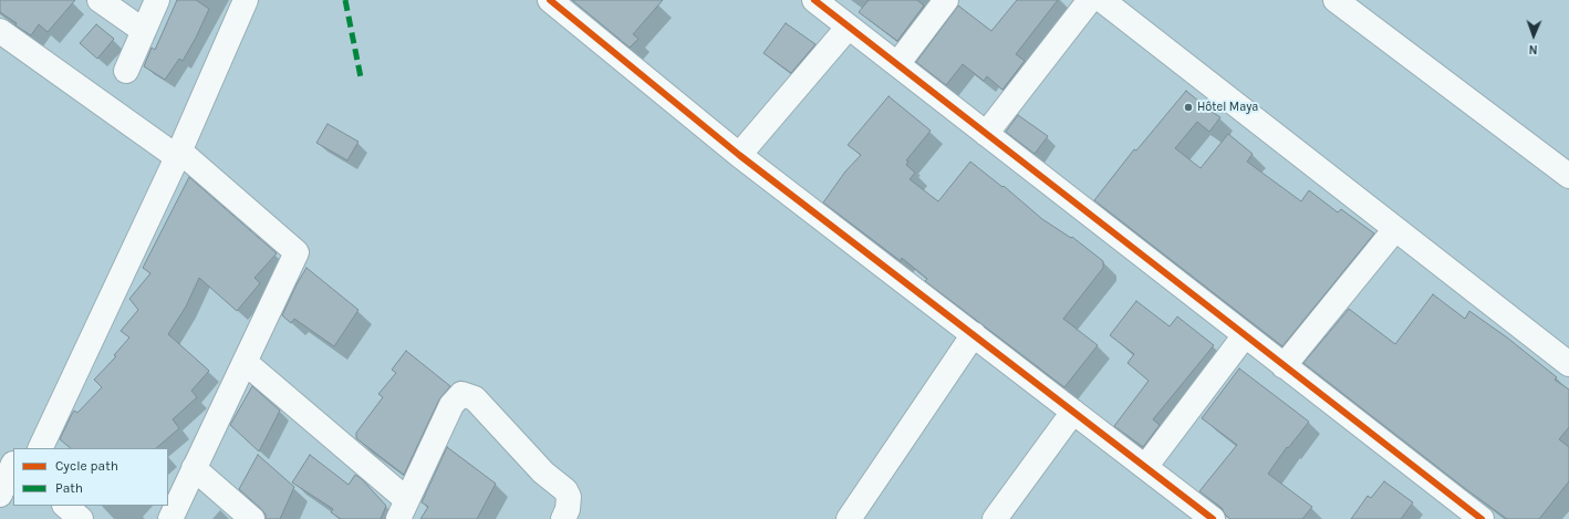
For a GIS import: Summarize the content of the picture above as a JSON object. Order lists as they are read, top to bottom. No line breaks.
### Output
{"places":["Hôtel Maya"],"legend":["Cycle path","Path"],"north":"bottom"}
